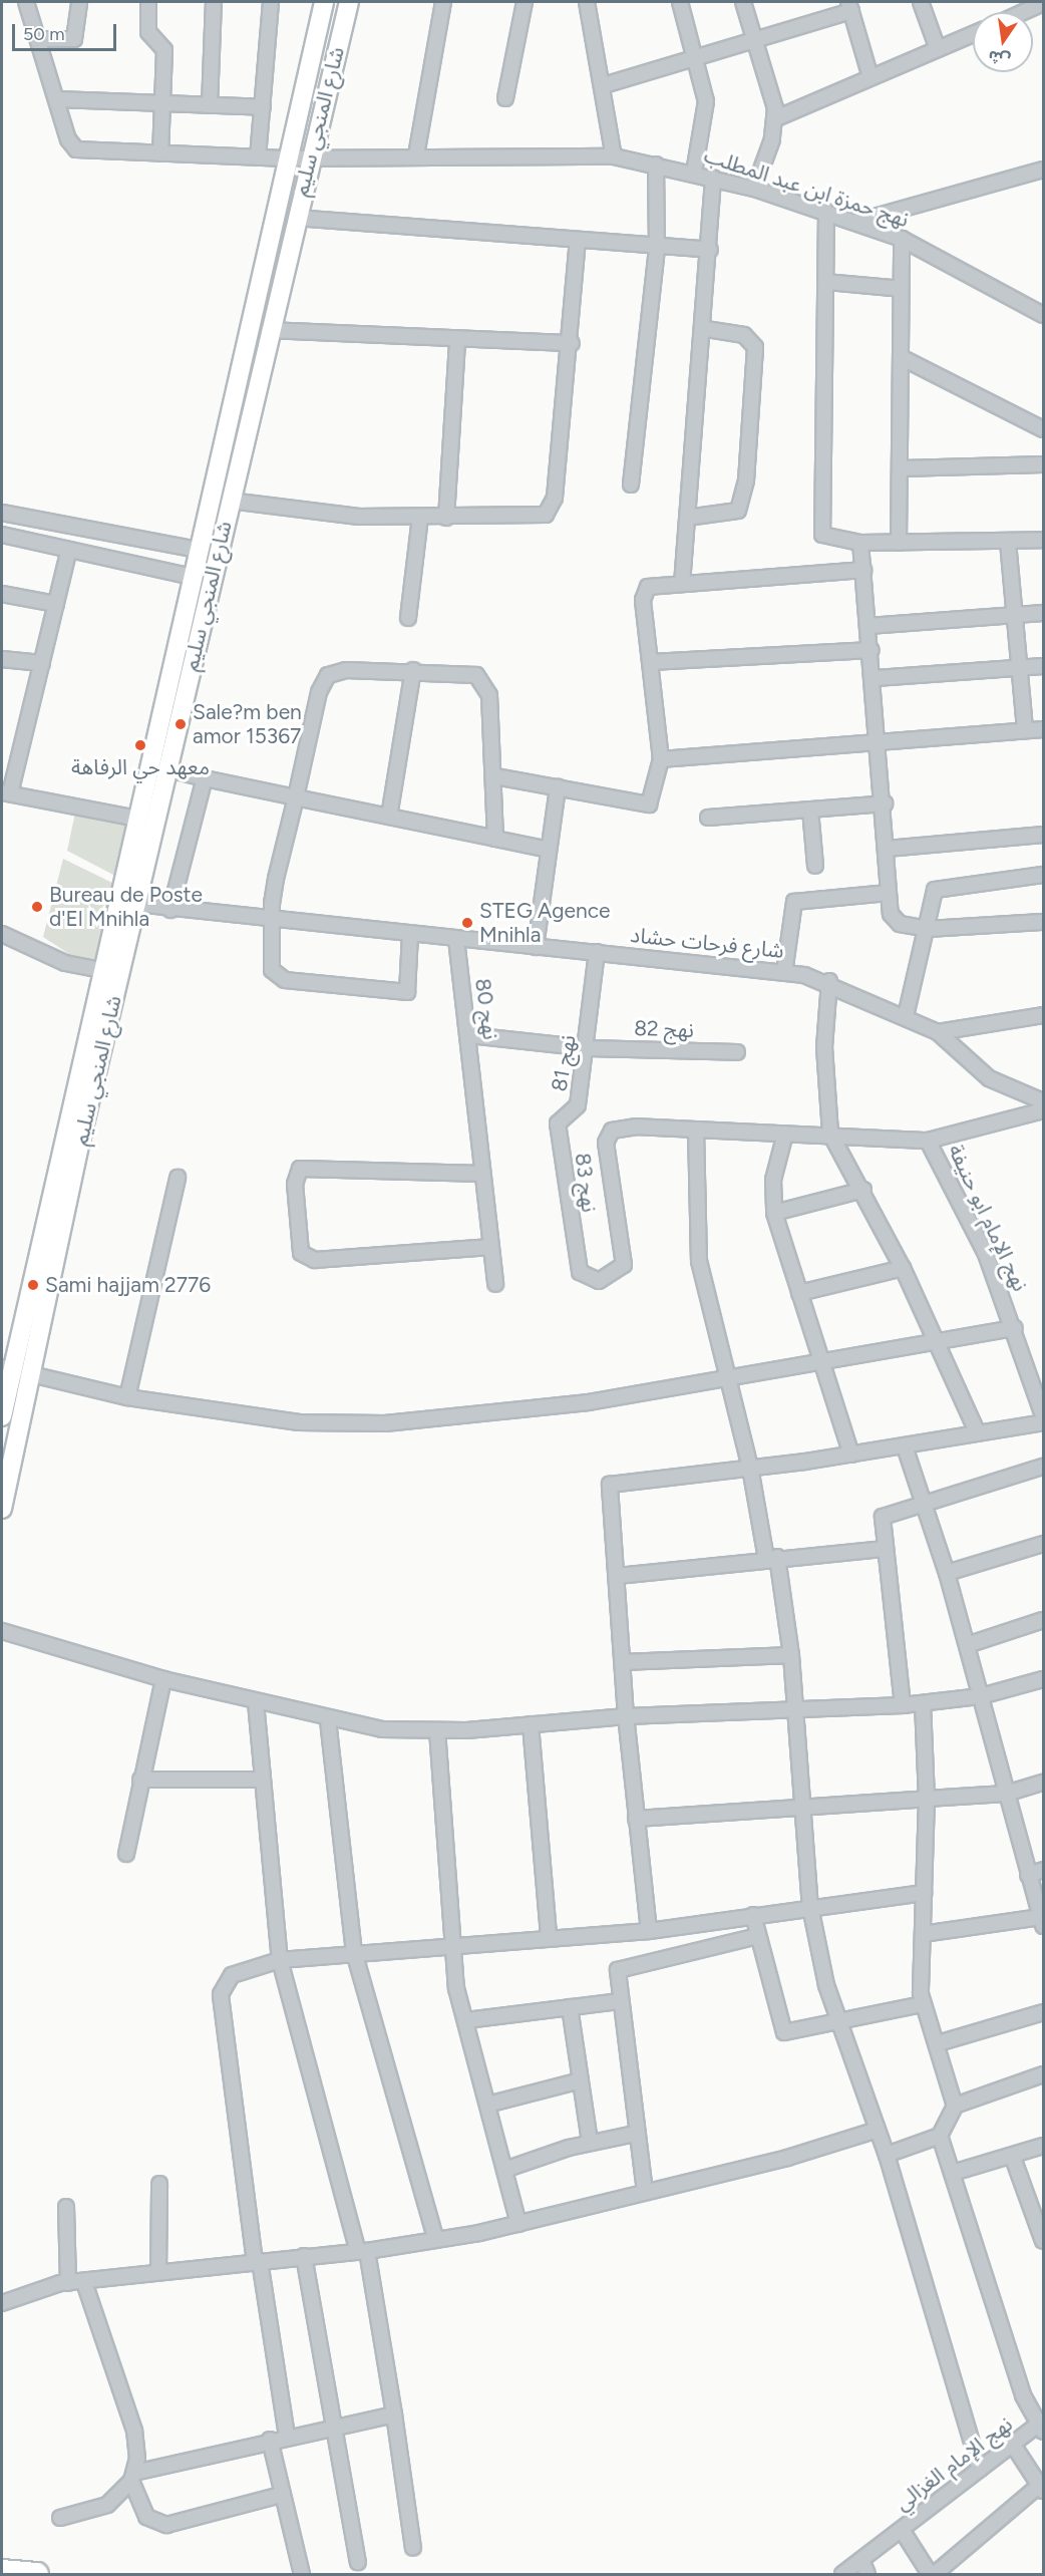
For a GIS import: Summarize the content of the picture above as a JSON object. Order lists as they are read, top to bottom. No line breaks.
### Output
{"streets":{"main road":["شارع المنجي سليم"],"street":["نهج حمزة ابن عبد المطلب","شارع فرحات حشاد","نهج 80","نهج 82","نهج 81","نهج 83","نهج الإمام ابو حنيفة","نهج الإمام الغزالي"]},"crossings":[["شارع المنجي سليم","نهج حمزة ابن عبد المطلب"],["شارع المنجي سليم","شارع فرحات حشاد"],["شارع فرحات حشاد","نهج 80"],["شارع فرحات حشاد","نهج 81"],["نهج 80","نهج 82"],["نهج 82","نهج 81"],["نهج 81","نهج 83"],["نهج 83","نهج الإمام ابو حنيفة"]],"places":["Sale?m ben amor 15367","معهد حي الرفاهة","Bureau de Poste d'El Mnihla","STEG Agence Mnihla","Sami hajjam 2776"],"scale_bar":"50 m","north":"bottom"}
